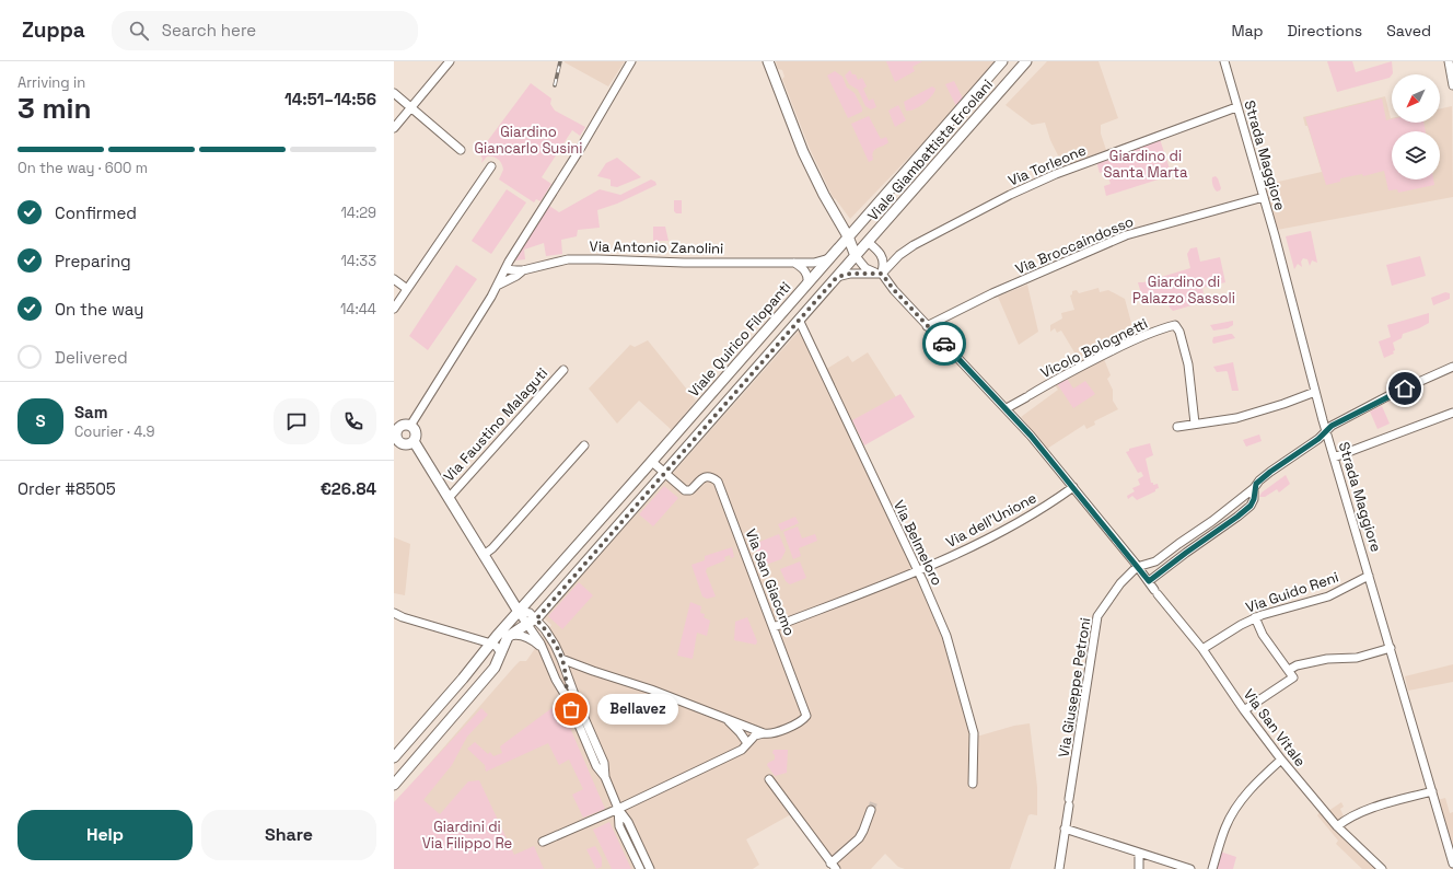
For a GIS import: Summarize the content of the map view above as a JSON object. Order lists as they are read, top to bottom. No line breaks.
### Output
{"streets":{"main road":["Viale Giambattista Ercolani","Viale Quirico Filopanti","Via Faustino Malaguti"],"street":["Strada Maggiore","Via Torleone","Via Broccaindosso","Via Antonio Zanolini","Vicolo Bolognetti","Via dell'Unione","Via Belmeloro","Via San Giacomo","Via Guido Reni","Via Giuseppe Petroni","Via San Vitale"]},"crossings":[["Viale Giambattista Ercolani","Viale Quirico Filopanti"],["Strada Maggiore","Via Torleone"],["Strada Maggiore","Via Broccaindosso"],["Strada Maggiore","Via Guido Reni"],["Via Torleone","Via San Vitale"],["Via Broccaindosso","Via San Vitale"],["Via Antonio Zanolini","Viale Quirico Filopanti"],["Via Antonio Zanolini","Via Faustino Malaguti"],["Viale Quirico Filopanti","Via Faustino Malaguti"],["Vicolo Bolognetti","Via San Vitale"],["Via dell'Unione","Via Belmeloro"],["Via dell'Unione","Via San Giacomo"],["Via dell'Unione","Via San Vitale"],["Via Guido Reni","Via San Vitale"],["Via Giuseppe Petroni","Via San Vitale"]],"parks":["Giardino Giancarlo Susini","Giardino di Santa Marta","Giardino di Palazzo Sassoli","Giardini di Via Filippo Re"],"places":["Bellavez"],"north":"bottom left","page":{"header":"Zuppa","search":"Search here","nav":["Map","Directions","Saved"],"heading":["3 min","Arriving in","14:51–14:56"],"panel":["Sam","Courier · 4.9","Order #8505","€26.84"],"bar":"On the way · 600 m","list":[["Confirmed","14:29"],["Preparing","14:33"],["On the way","14:44"],"Delivered"],"round":"S","bubble":"Bellavez","buttons":["Help","Share"]}}
